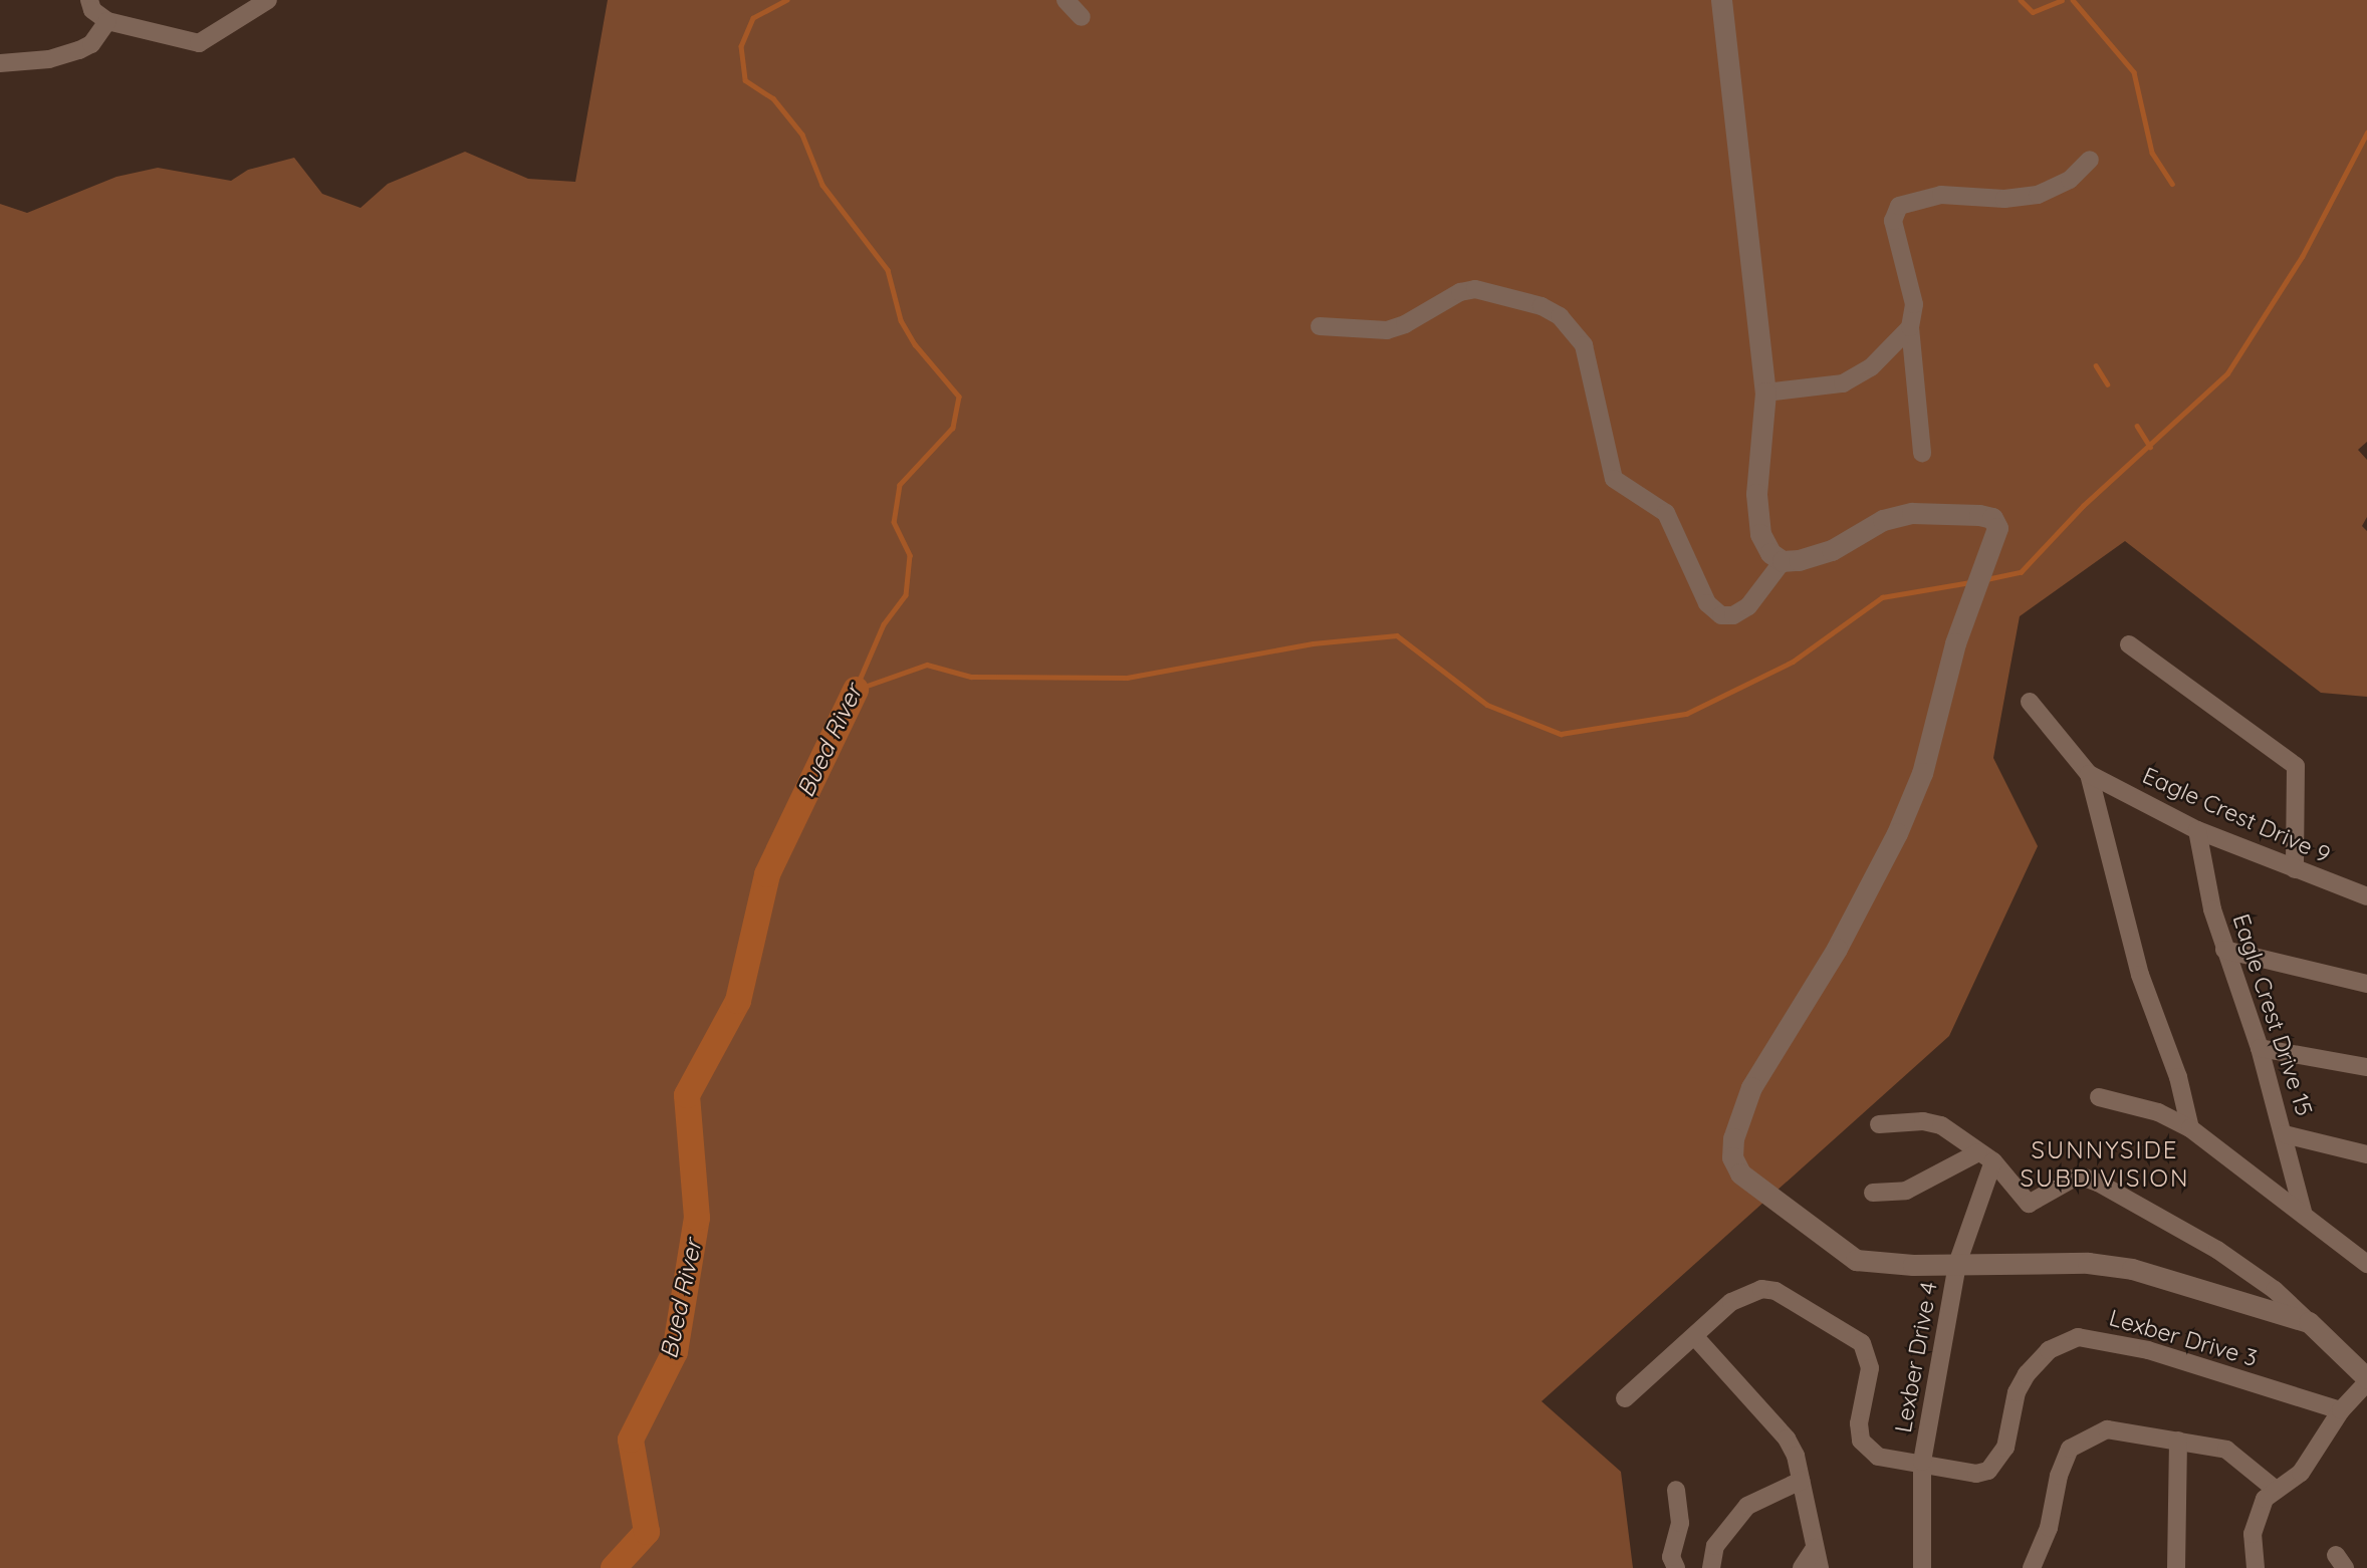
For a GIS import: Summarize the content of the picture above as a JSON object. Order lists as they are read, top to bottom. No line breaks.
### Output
{"streets":{"street":["Eagle Crest Drive 9","Eagle Crest Drive 15","Lexber Drive 3","Lexber Drive 4"]},"crossings":[["Eagle Crest Drive 9","Eagle Crest Drive 15"],["Lexber Drive 3","Lexber Drive 4"]],"districts":["SUNNYSIDE SUBDIVISION"],"water":["Bued River"]}
